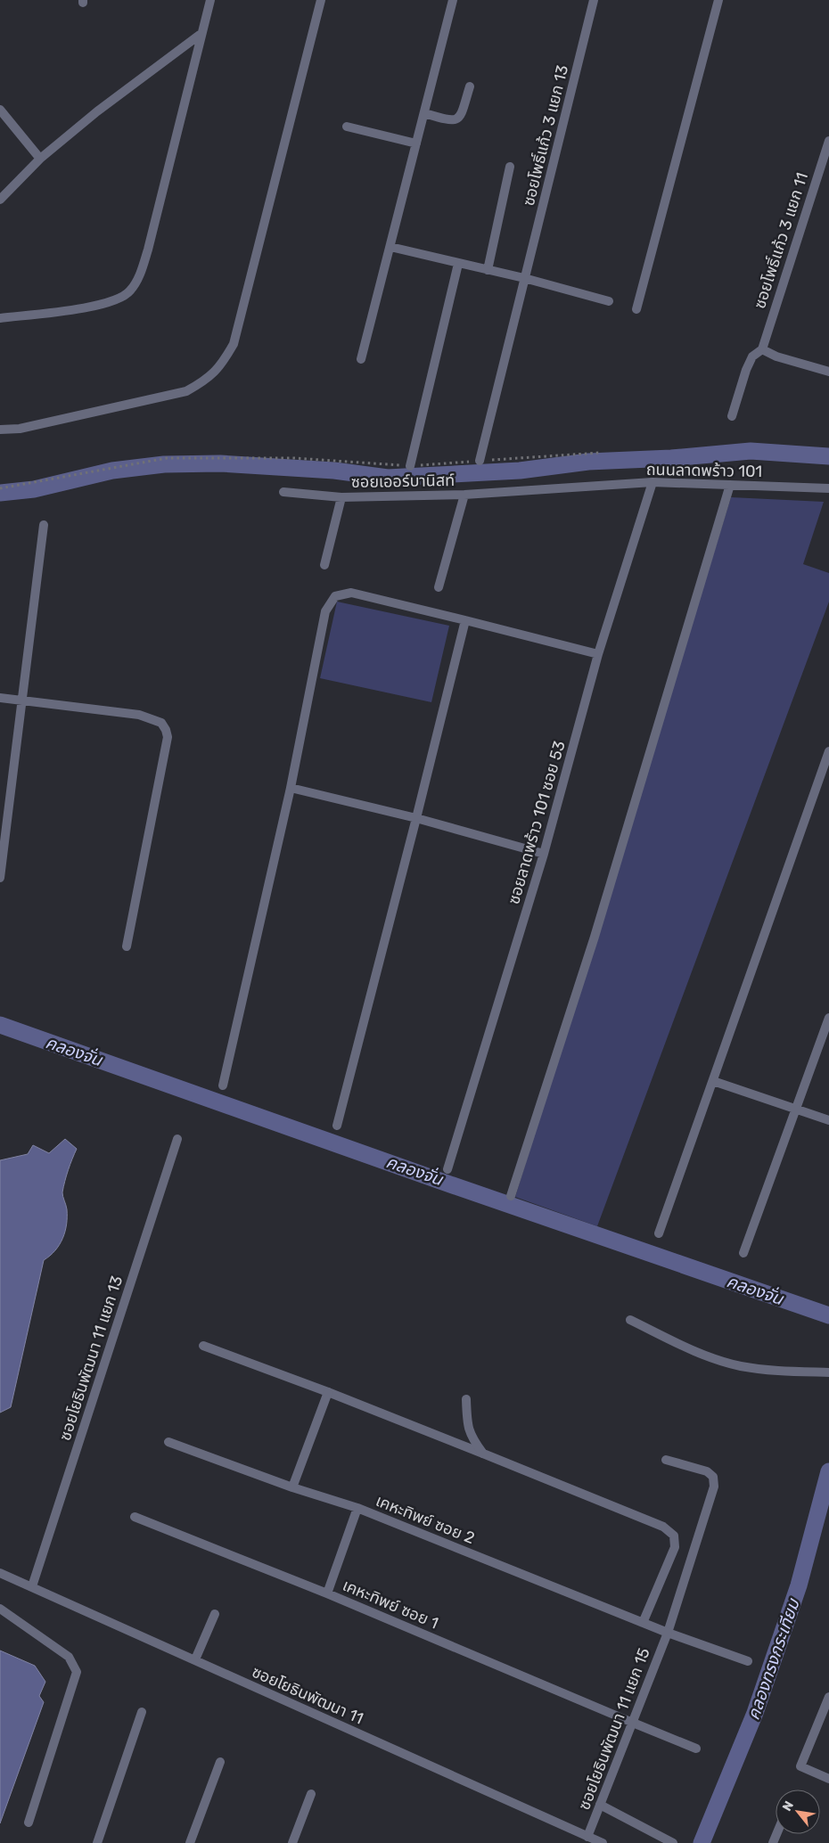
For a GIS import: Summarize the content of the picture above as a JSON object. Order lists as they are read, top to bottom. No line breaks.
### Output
{"streets":{"street":["ซอยโพธิ์แก้ว 3 แยก 13","ซอยโพธิ์แก้ว 3 แยก 11","ถนนลาดพร้าว 101","ซอยเออร์บานิสท์","ซอยลาดพร้าว 101 ซอย 53","ซอยโยธินพัฒนา 11 แยก 13","เคหะทิพย์ ซอย 2","เคหะทิพย์ ซอย 1","ซอยโยธินพัฒนา 11","ซอยโยธินพัฒนา 11 แยก 15"]},"crossings":[["ถนนลาดพร้าว 101","ซอยเออร์บานิสท์"],["ถนนลาดพร้าว 101","ซอยลาดพร้าว 101 ซอย 53"],["ซอยโยธินพัฒนา 11 แยก 13","ซอยโยธินพัฒนา 11"],["เคหะทิพย์ ซอย 2","ซอยโยธินพัฒนา 11 แยก 15"],["เคหะทิพย์ ซอย 1","ซอยโยธินพัฒนา 11 แยก 15"],["ซอยโยธินพัฒนา 11","ซอยโยธินพัฒนา 11 แยก 15"]],"water":["คลองจั่น","คลองทรงกระเทียม"],"north":"top left"}
